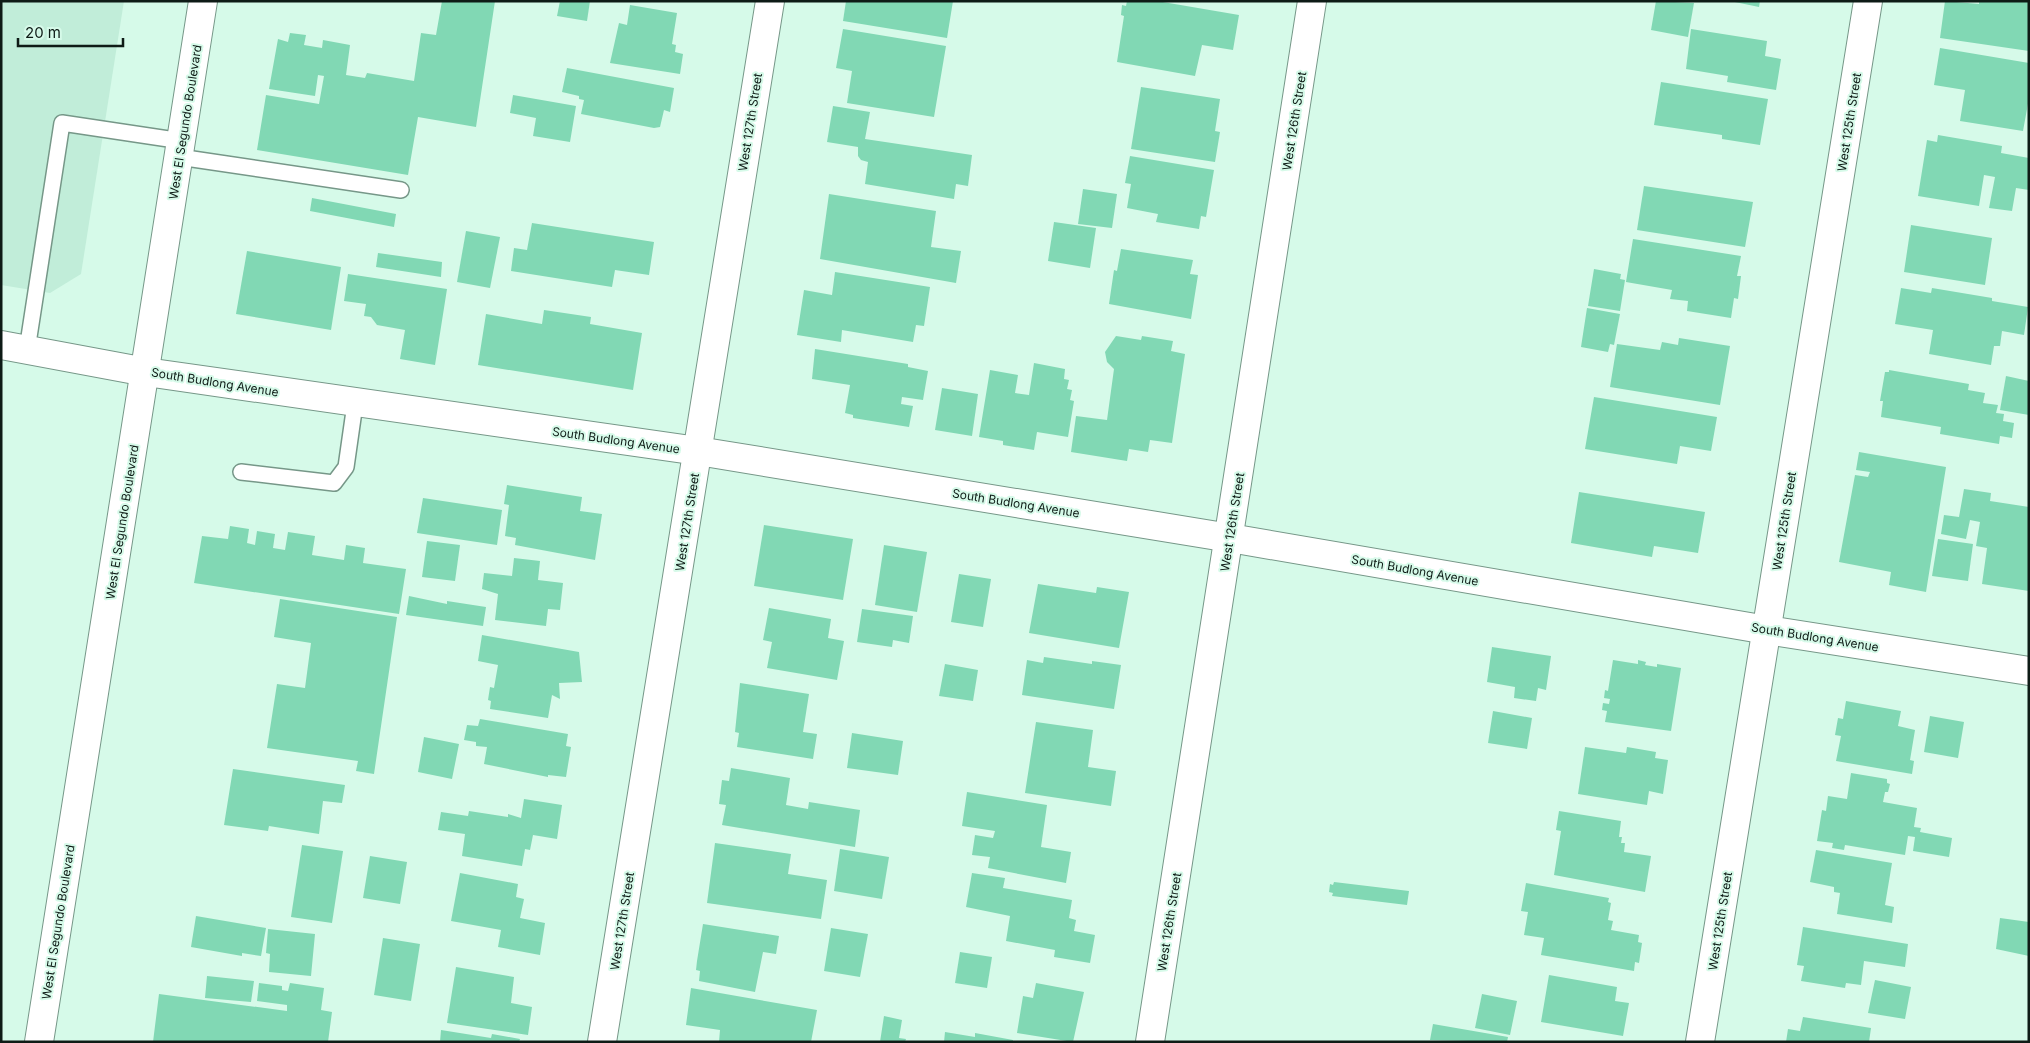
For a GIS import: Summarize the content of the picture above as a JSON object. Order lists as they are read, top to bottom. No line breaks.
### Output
{"streets":{"street":["West 126th Street","West El Segundo Boulevard","West 127th Street","West 125th Street","South Budlong Avenue"]},"crossings":[["West 126th Street","South Budlong Avenue"],["West El Segundo Boulevard","South Budlong Avenue"],["West 127th Street","South Budlong Avenue"],["West 125th Street","South Budlong Avenue"]],"scale_bar":"20 m"}
